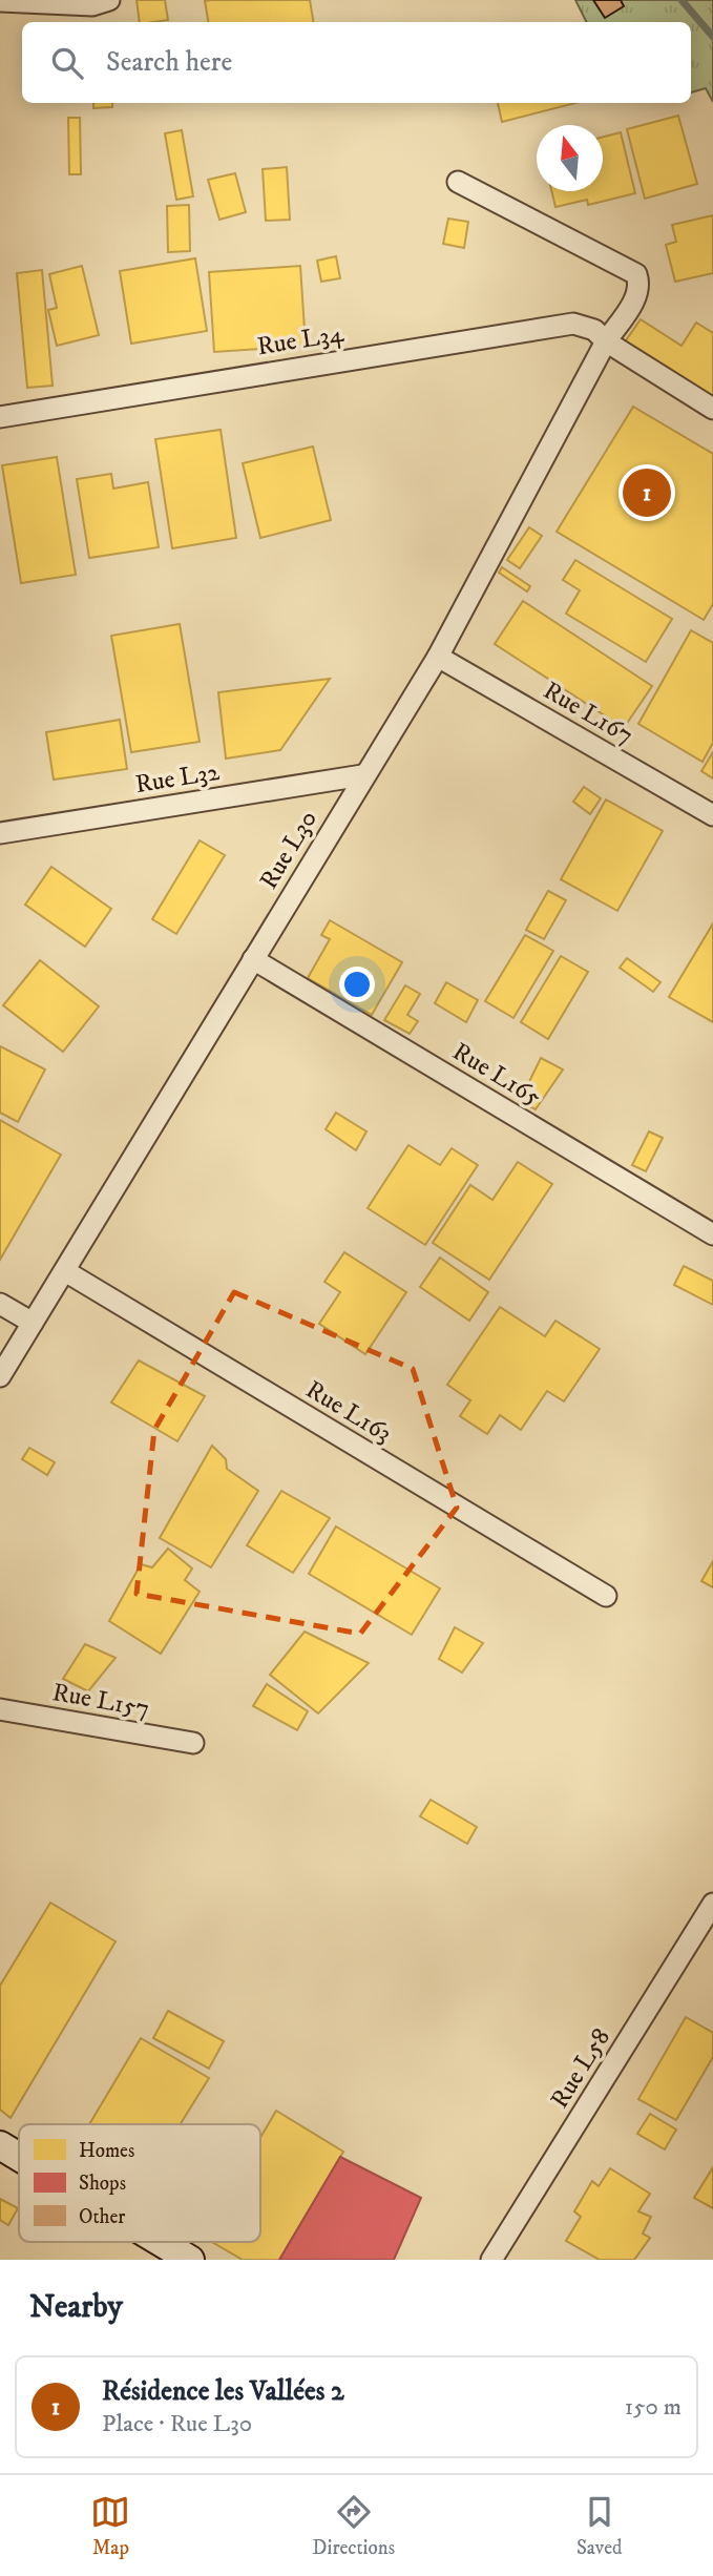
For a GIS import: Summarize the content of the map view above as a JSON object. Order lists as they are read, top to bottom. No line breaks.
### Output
{"streets":{"street":["Rue L34","Rue L167","Rue L32","Rue L30","Rue L165","Rue L163","Rue L157","Rue L58"]},"crossings":[["Rue L34","Rue L30"],["Rue L167","Rue L30"],["Rue L32","Rue L30"],["Rue L30","Rue L165"],["Rue L30","Rue L163"]],"legend":["Homes","Shops","Other"],"north":"top","page":{"search":"Search here","pins":"1","heading":"Nearby","list":[{"mark":"1","name":"Résidence les Vallées 2","note":"Place · Rue L30","value":"150 m"}],"nav":["Map","Directions","Saved"]}}
